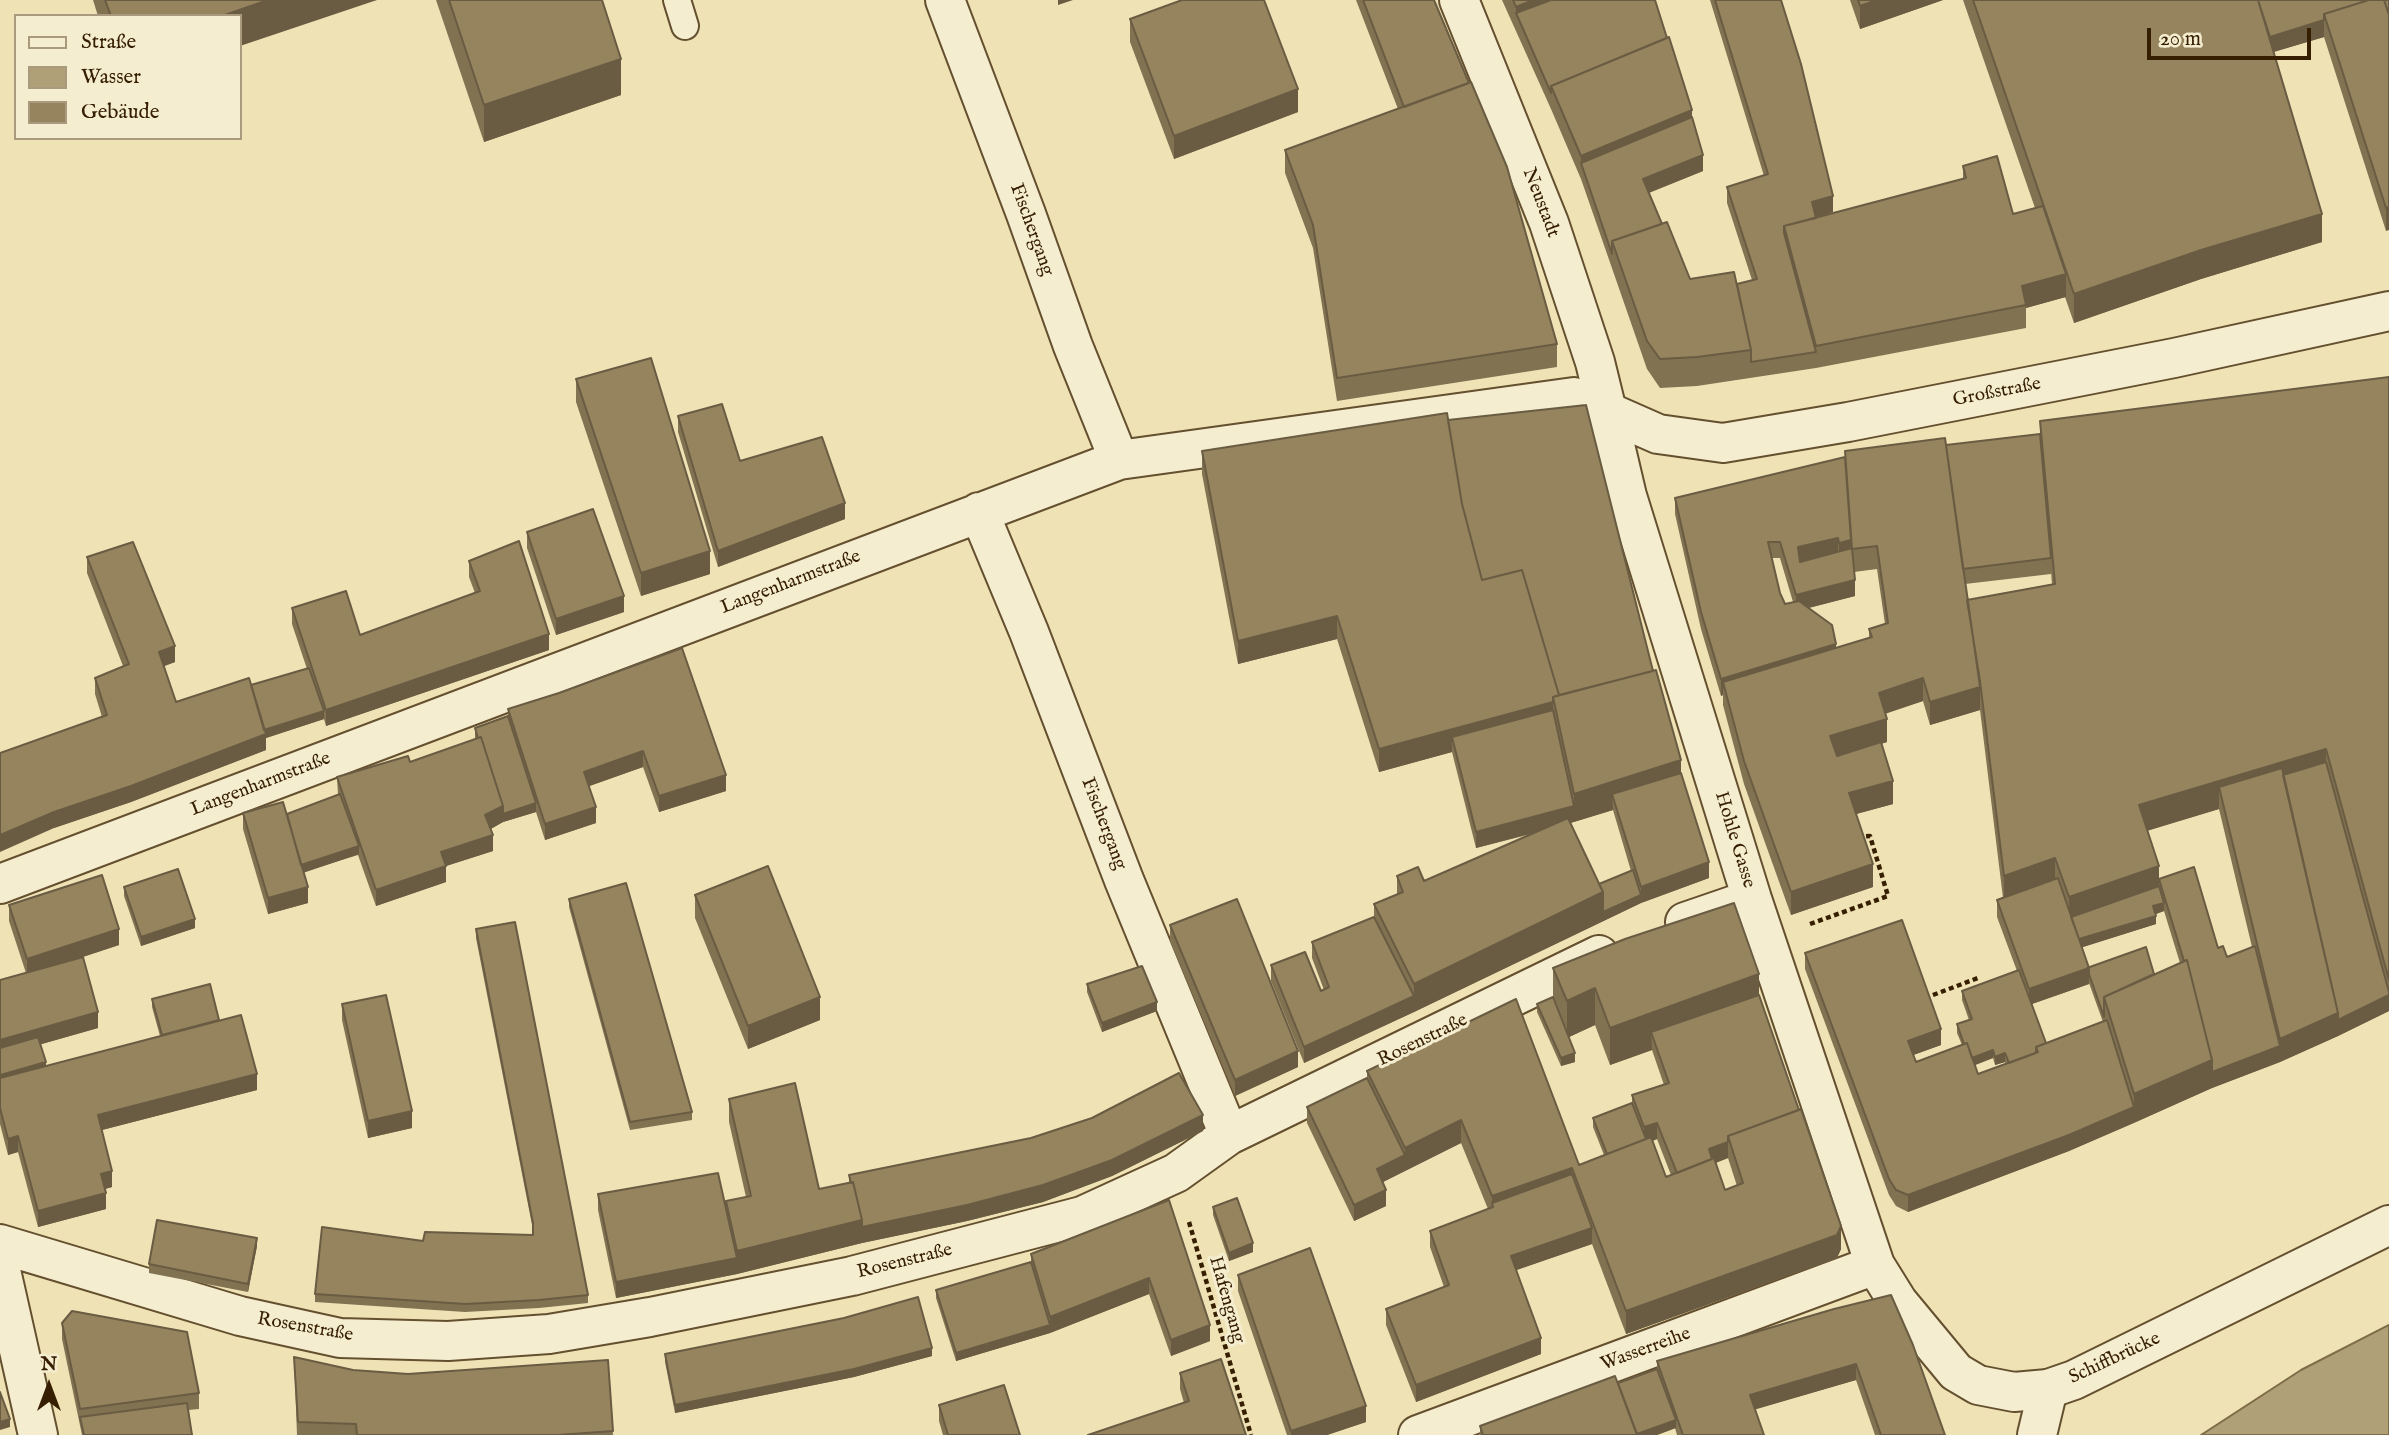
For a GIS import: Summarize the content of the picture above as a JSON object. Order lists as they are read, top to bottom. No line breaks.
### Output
{"streets":{"street":["Neustadt","Fischergang","Großstraße","Langenharmstraße","Hohle Gasse","Rosenstraße","Wasserreihe","Schiffbrücke"],"path":["Hafengang"]},"crossings":[["Neustadt","Großstraße"],["Neustadt","Langenharmstraße"],["Neustadt","Hohle Gasse"],["Fischergang","Langenharmstraße"],["Fischergang","Rosenstraße"],["Großstraße","Langenharmstraße"],["Großstraße","Hohle Gasse"],["Langenharmstraße","Hohle Gasse"],["Hohle Gasse","Rosenstraße"],["Hohle Gasse","Wasserreihe"],["Hohle Gasse","Schiffbrücke"],["Rosenstraße","Hafengang"],["Wasserreihe","Schiffbrücke"]],"legend":["Straße","Wasser","Gebäude"],"scale_bar":"20 m","north":"top"}
